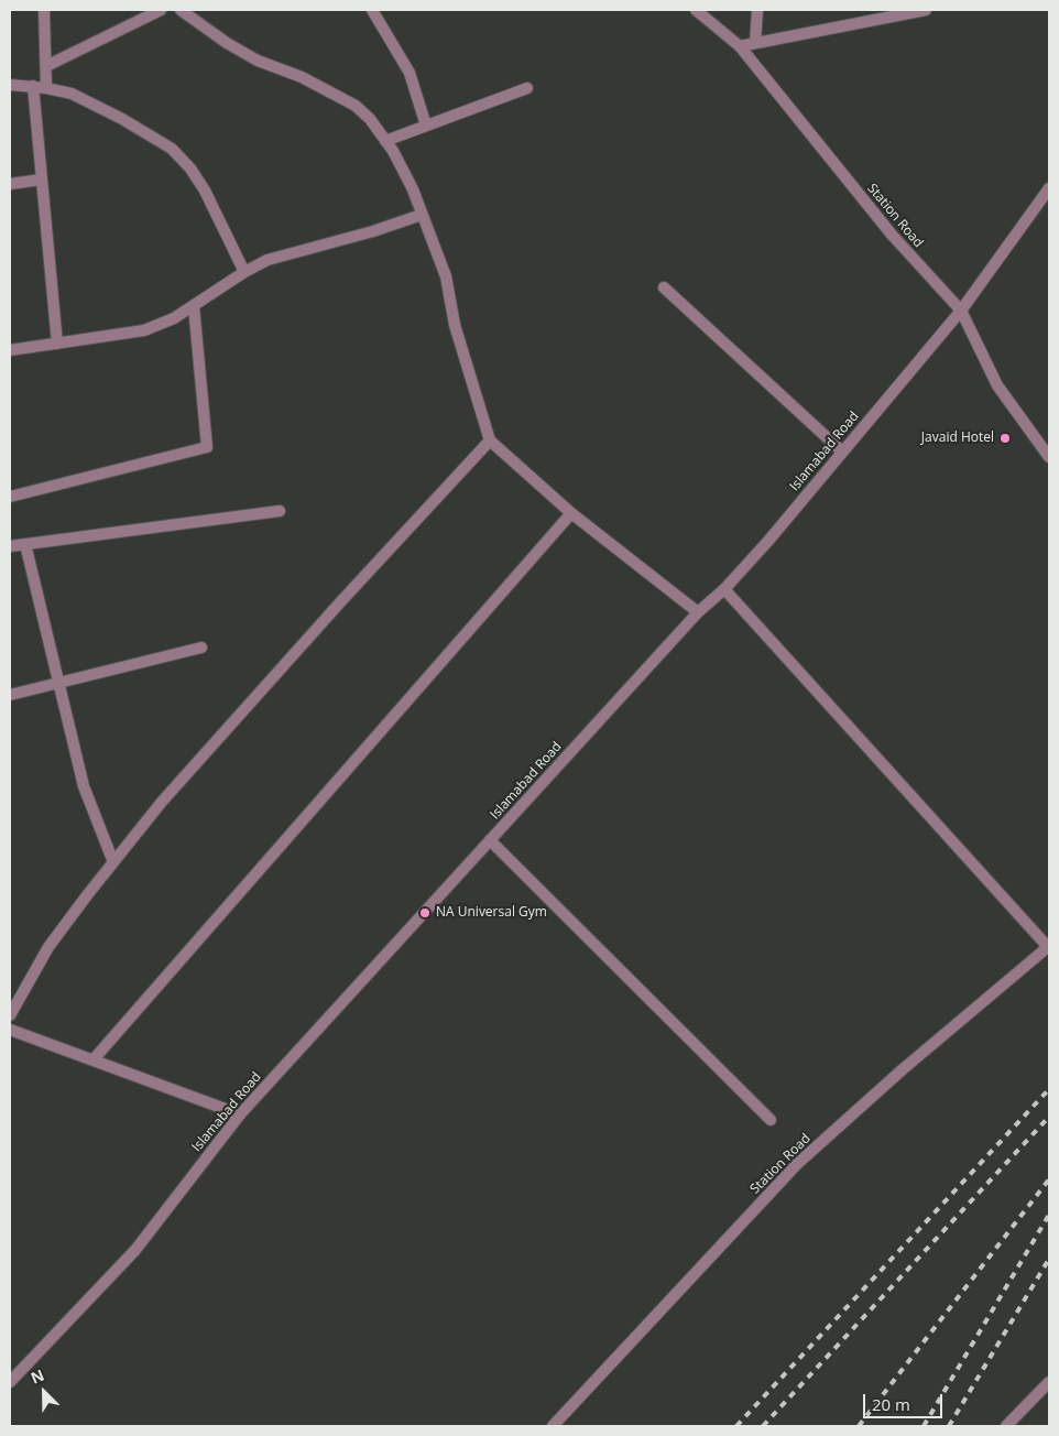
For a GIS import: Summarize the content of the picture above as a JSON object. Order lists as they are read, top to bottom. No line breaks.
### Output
{"streets":{"street":["Station Road","Islamabad Road"]},"crossings":[["Station Road","Islamabad Road"]],"places":["Javaid Hotel","NA Universal Gym"],"scale_bar":"20 m","north":"top left"}
